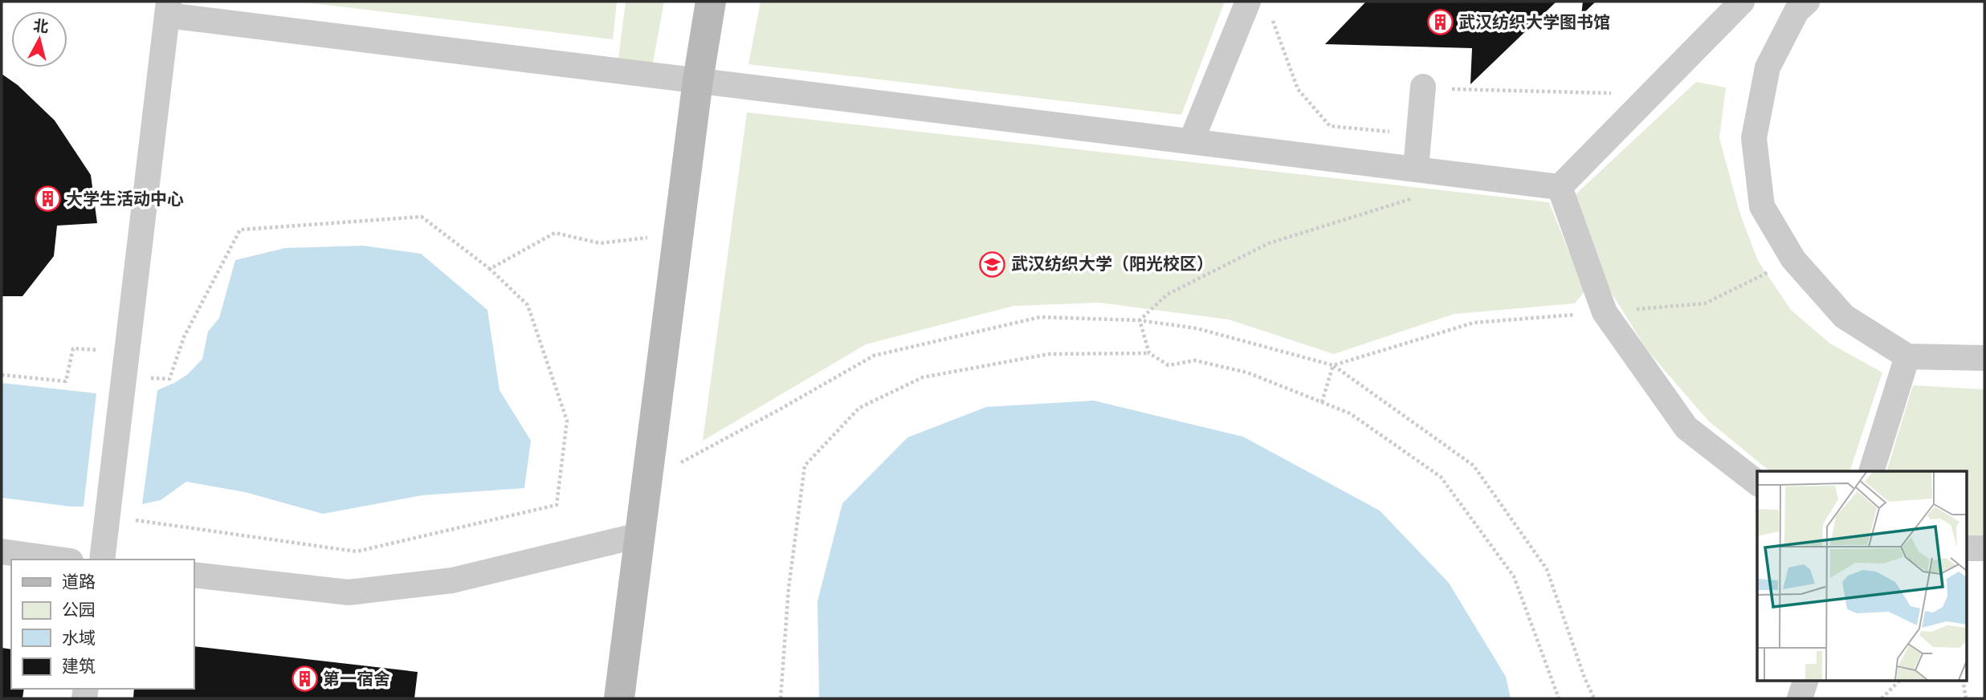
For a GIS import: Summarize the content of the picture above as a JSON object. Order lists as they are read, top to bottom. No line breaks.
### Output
{"places":{"building":["武汉纺织大学图书馆","大学生活动中心","第一宿舍"],"school or university":["武汉纺织大学（阳光校区）"]},"legend":["道路","公园","水域","建筑"],"north":"top"}
